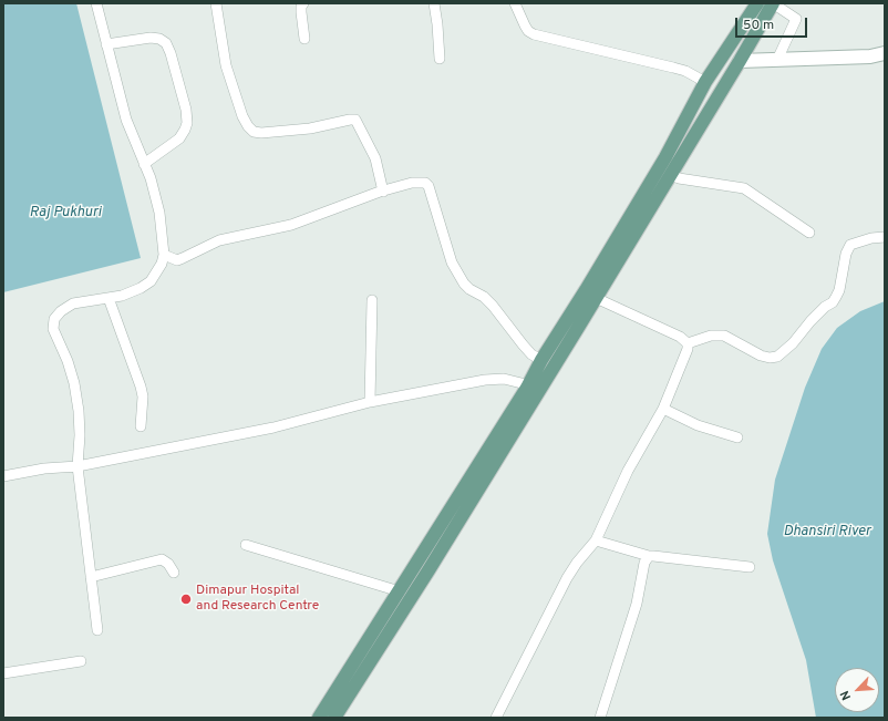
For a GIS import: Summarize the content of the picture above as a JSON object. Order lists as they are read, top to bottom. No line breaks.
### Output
{"water":["Raj Pukhuri","Dhansiri River"],"places":["Dimapur Hospital and Research Centre"],"scale_bar":"50 m","north":"bottom left"}
